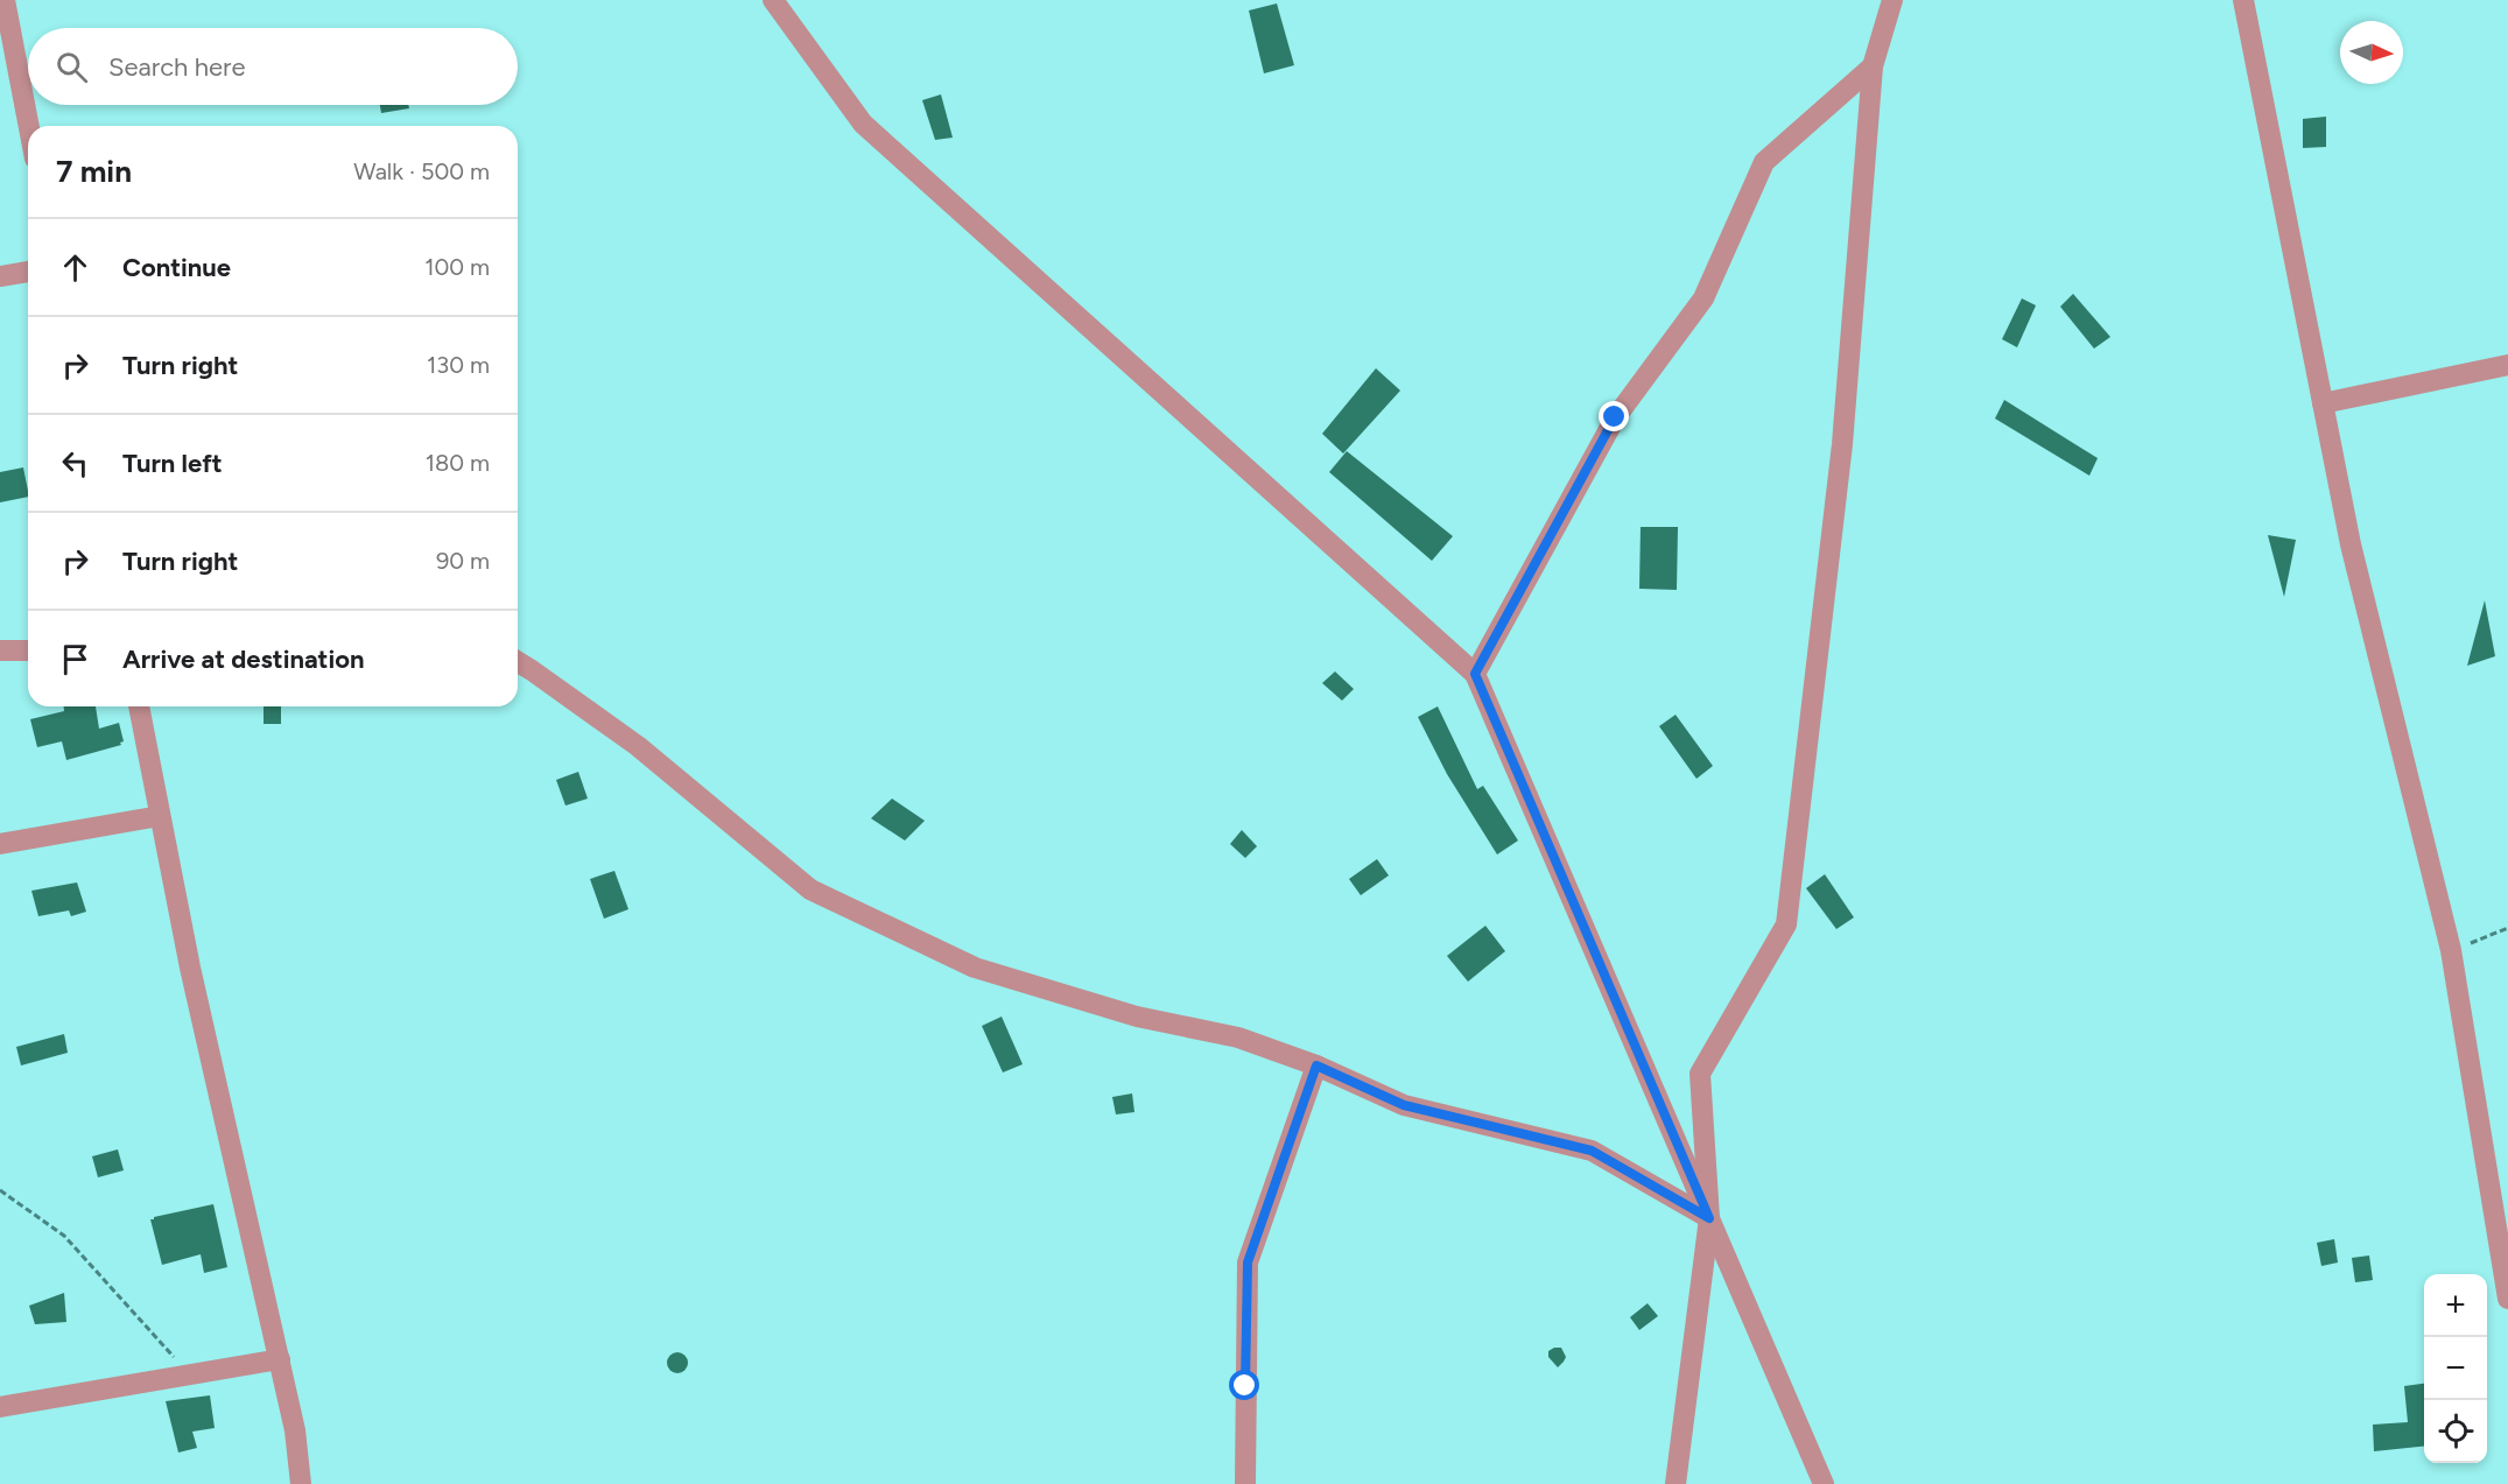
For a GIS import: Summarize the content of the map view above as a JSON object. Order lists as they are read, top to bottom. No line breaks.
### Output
{"north":"right","page":{"search":"Search here","heading":["7 min","Walk · 500 m"],"list":[["Continue","100 m"],["Turn right","130 m"],["Turn left","180 m"],["Turn right","90 m"],"Arrive at destination"],"map_buttons":["+","−"]}}
